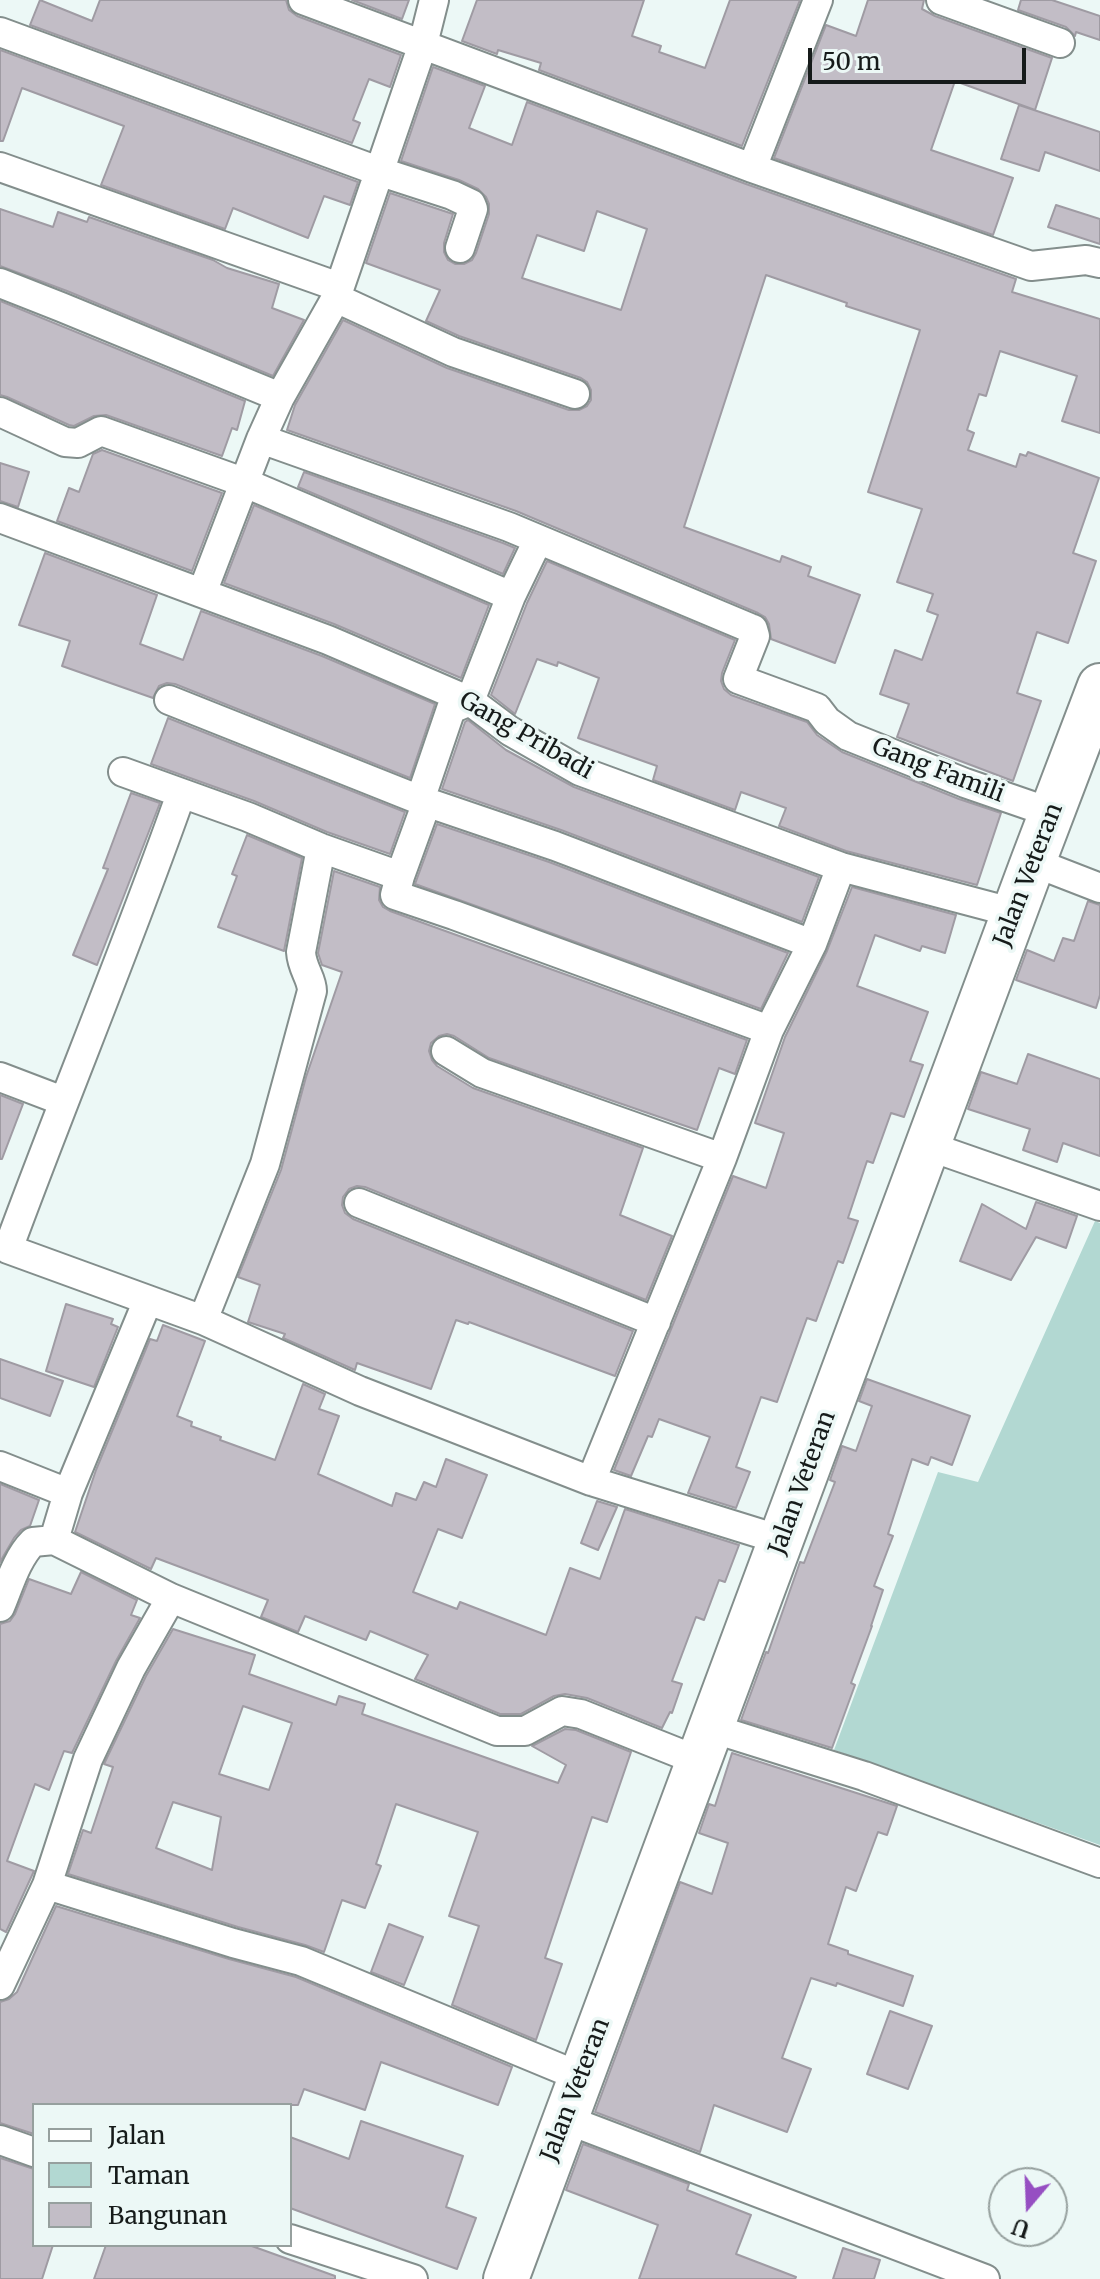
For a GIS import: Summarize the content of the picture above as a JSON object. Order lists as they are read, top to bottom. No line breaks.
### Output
{"streets":{"main road":["Jalan Veteran"],"street":["Gang Pribadi","Gang Famili"]},"crossings":[["Gang Pribadi","Jalan Veteran"],["Gang Famili","Jalan Veteran"]],"legend":["Jalan","Taman","Bangunan"],"scale_bar":"50 m","north":"bottom"}
